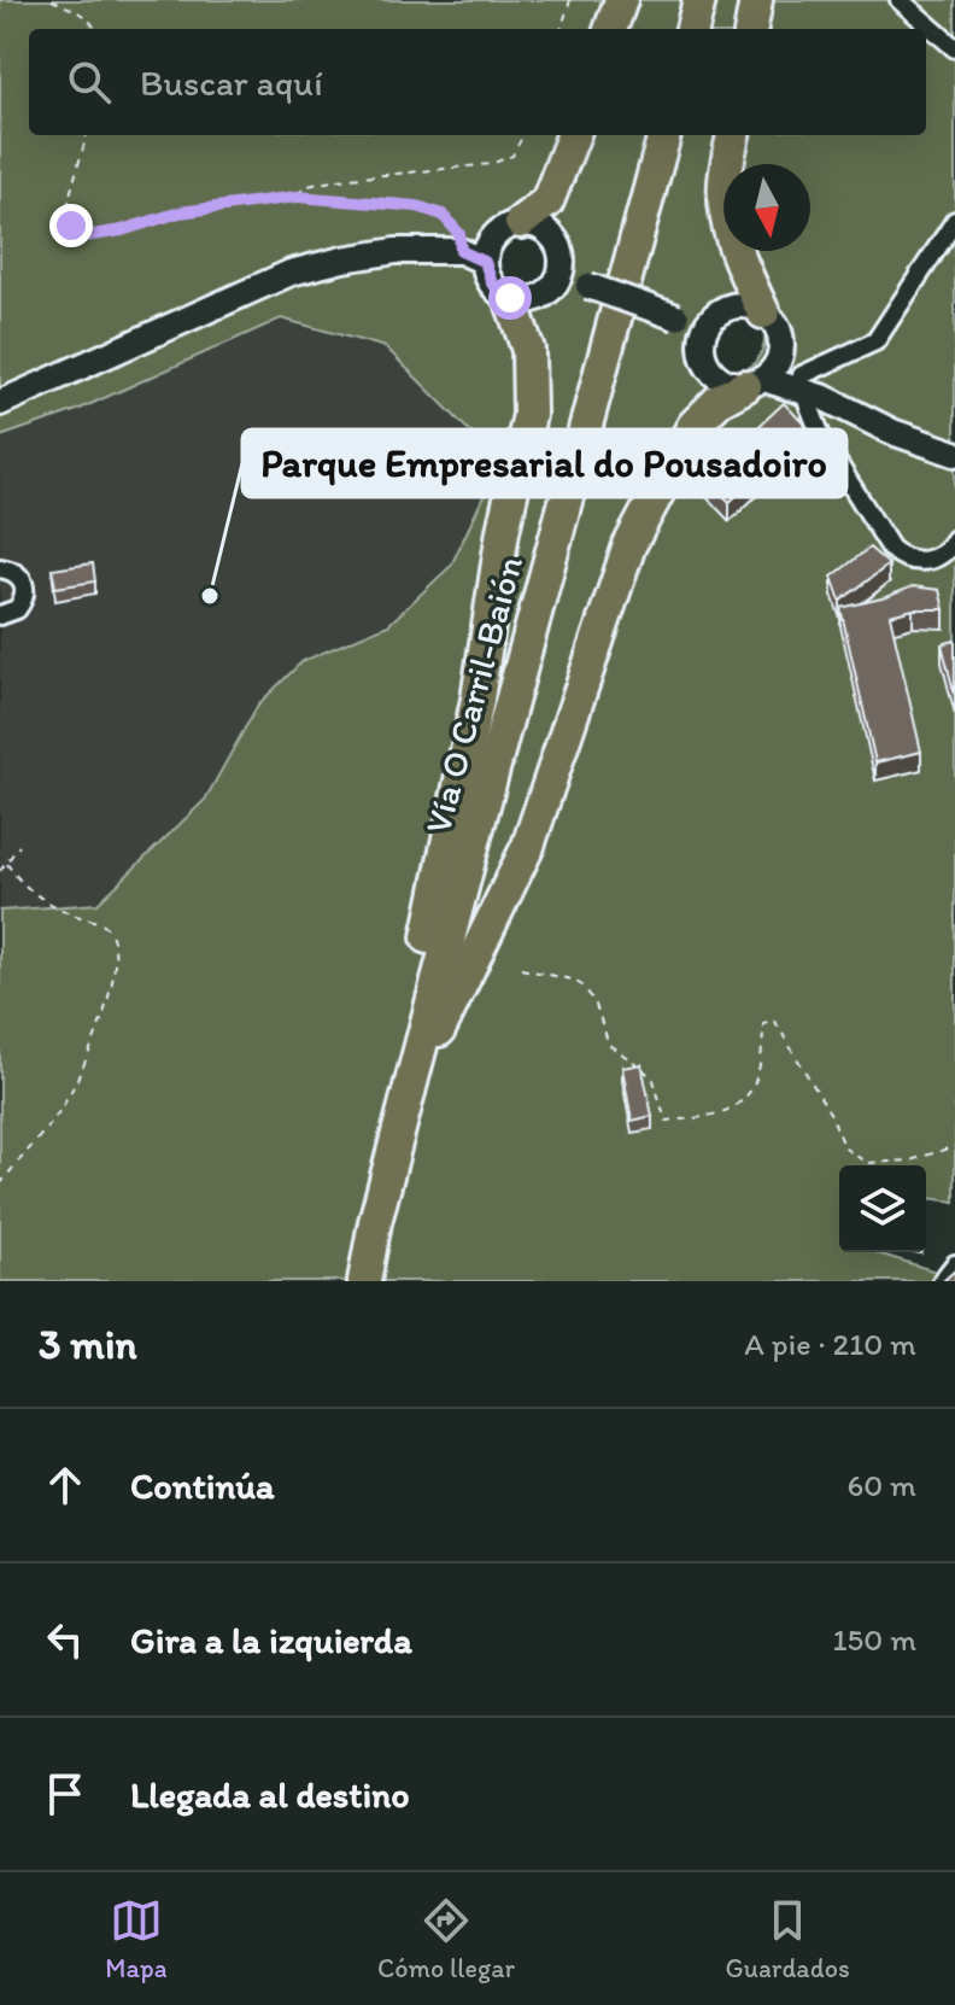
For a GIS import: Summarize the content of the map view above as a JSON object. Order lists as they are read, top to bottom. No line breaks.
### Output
{"streets":{"highway":["Vía O Carril-Baión"]},"places":["Parque Empresarial do Pousadoiro"],"north":"bottom","page":{"search":"Buscar aquí","heading":["3 min","A pie · 210 m"],"list":[["Continúa","60 m"],["Gira a la izquierda","150 m"],"Llegada al destino"],"nav":["Mapa","Cómo llegar","Guardados"]}}
